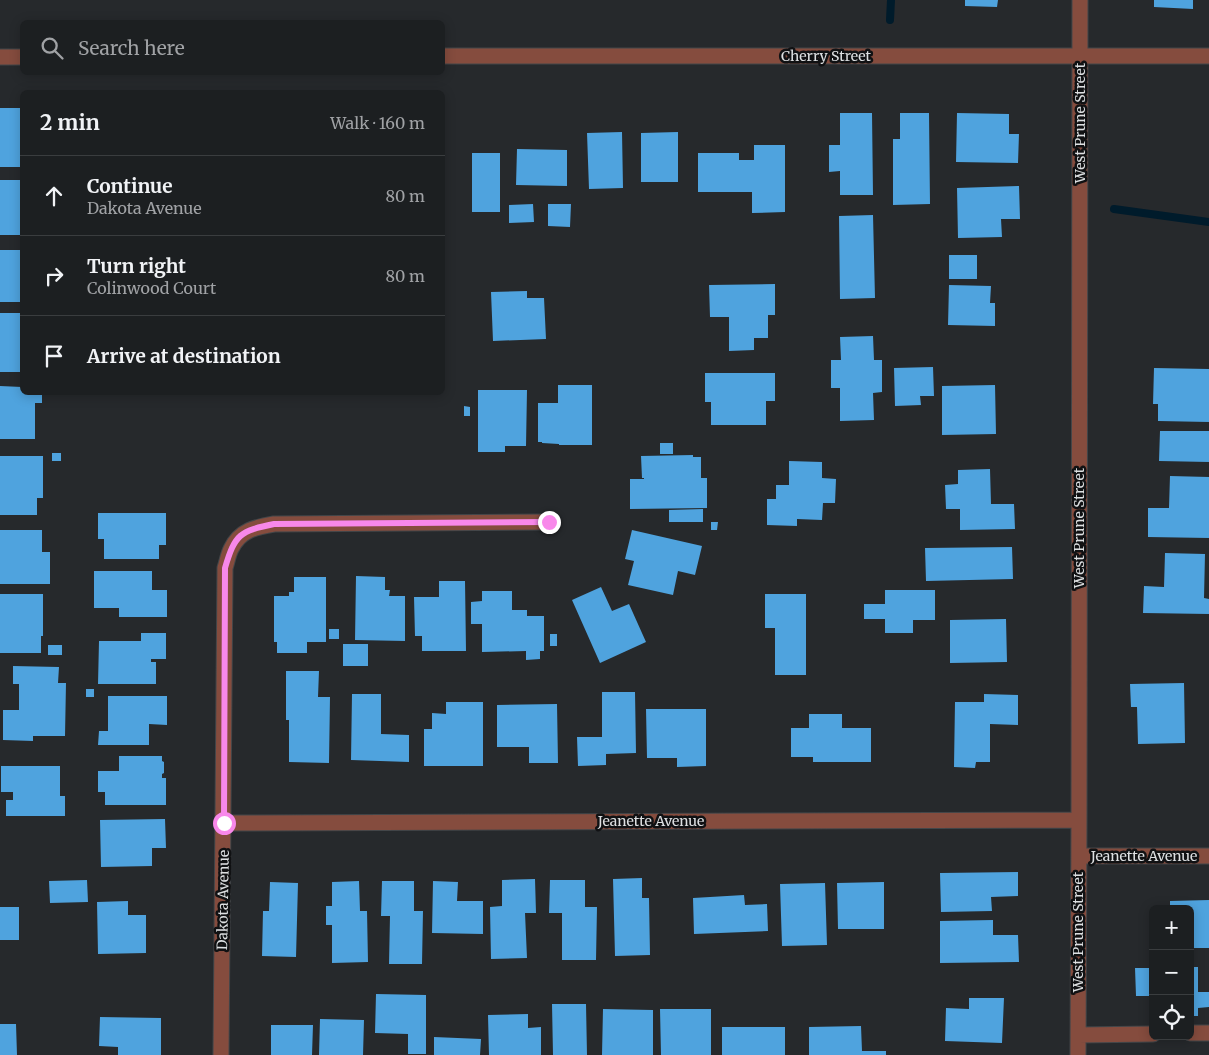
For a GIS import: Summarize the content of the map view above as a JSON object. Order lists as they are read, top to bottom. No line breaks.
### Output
{"streets":{"street":["Cherry Street","West Prune Street","Jeanette Avenue","Dakota Avenue"]},"crossings":[["Cherry Street","West Prune Street"],["West Prune Street","Jeanette Avenue"],["Jeanette Avenue","Dakota Avenue"]],"page":{"search":"Search here","heading":["2 min","Walk · 160 m"],"list":[["Continue","Dakota Avenue","80 m"],["Turn right","Colinwood Court","80 m"],"Arrive at destination"],"map_buttons":["+","−"]}}
